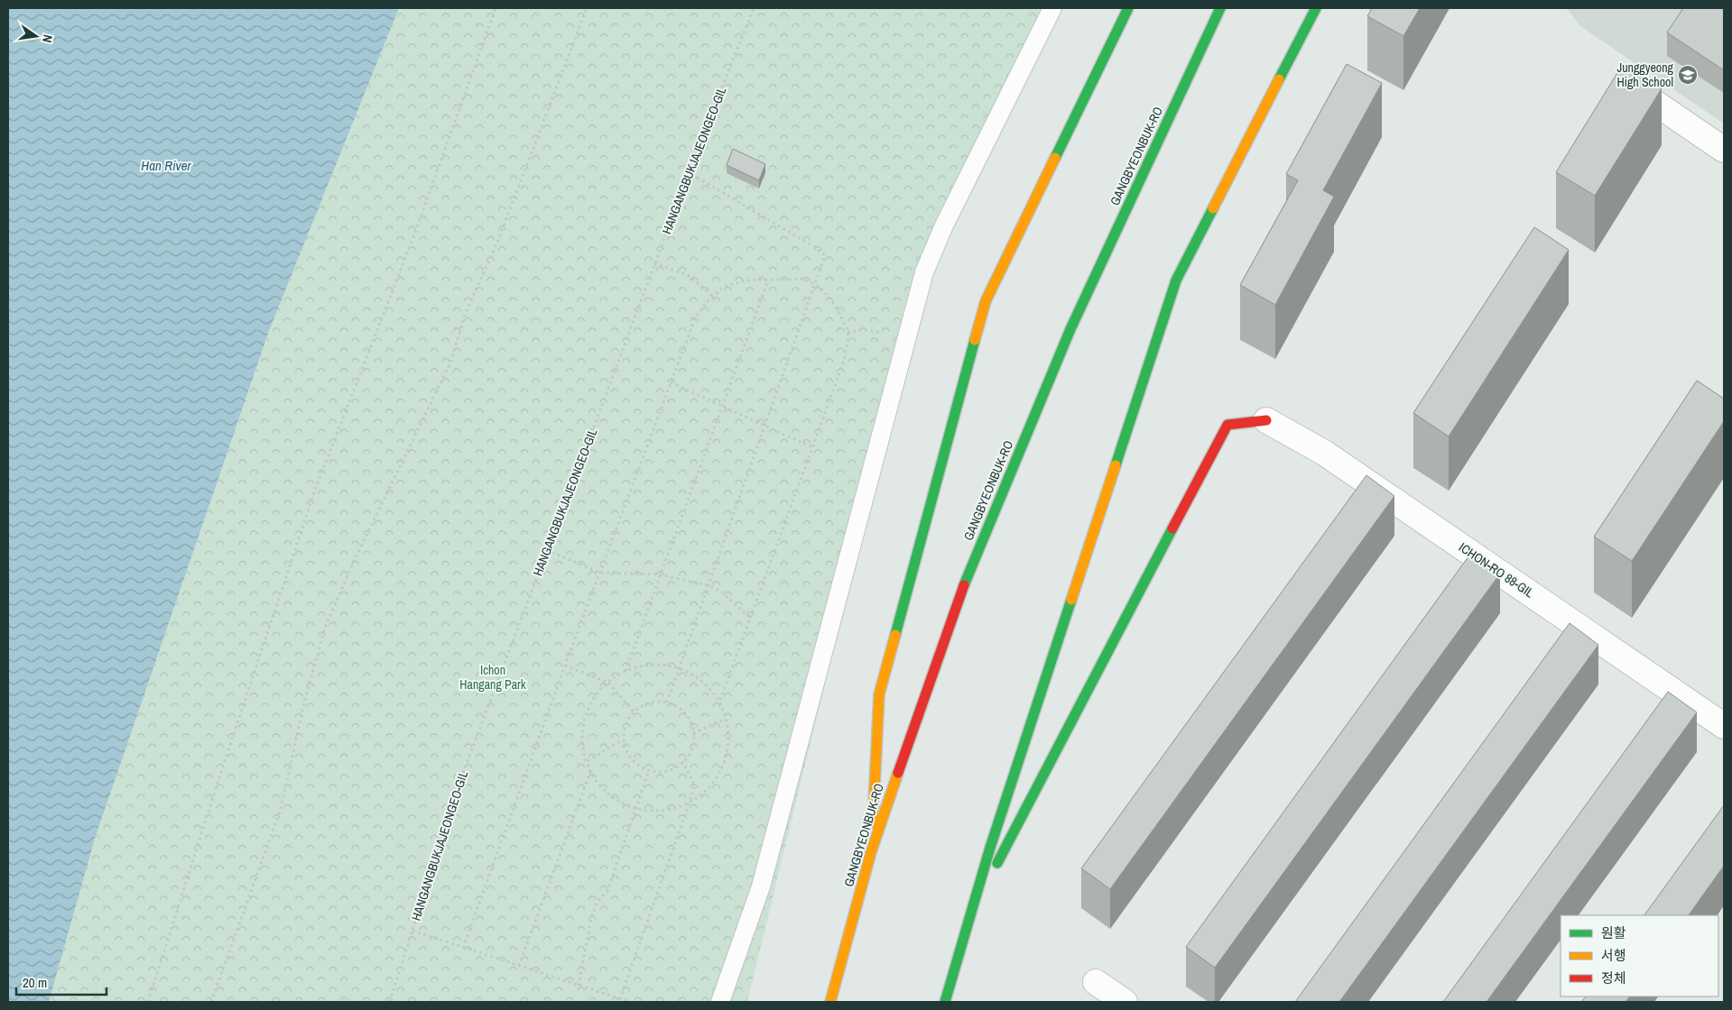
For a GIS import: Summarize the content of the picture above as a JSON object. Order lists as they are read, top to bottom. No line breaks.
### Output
{"streets":{"highway":["GANGBYEONBUK-RO"],"street":["ICHON-RO 88-GIL"],"path":["HANGANGBUKJAJEONGEO-GIL"]},"water":["Han River"],"parks":["Ichon Hangang Park"],"places":{"school or university":["Junggyeong High School"]},"legend":["원활","서행","정체"],"scale_bar":"20 m","north":"right"}
